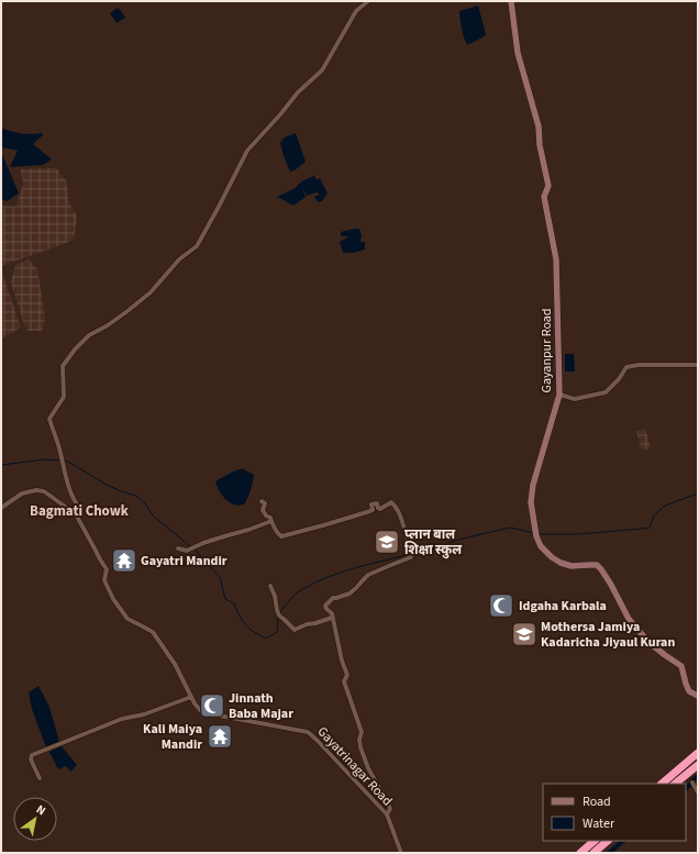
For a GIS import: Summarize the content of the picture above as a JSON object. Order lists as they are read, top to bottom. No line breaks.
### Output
{"streets":{"street":["Gayanpur Road","Gayatrinagar Road"]},"districts":["Bagmati Chowk"],"places":{"school or university":["प्लान बाल शिक्षा स्कुल","Mothersa Jamiya Kadaricha Jiyaul Kuran"],"temple":["Gayatri Mandir","Kali Maiya Mandir"],"mosque":["Idgaha Karbala","Jinnath Baba Majar"]},"legend":["Road","Water"],"north":"top right"}
